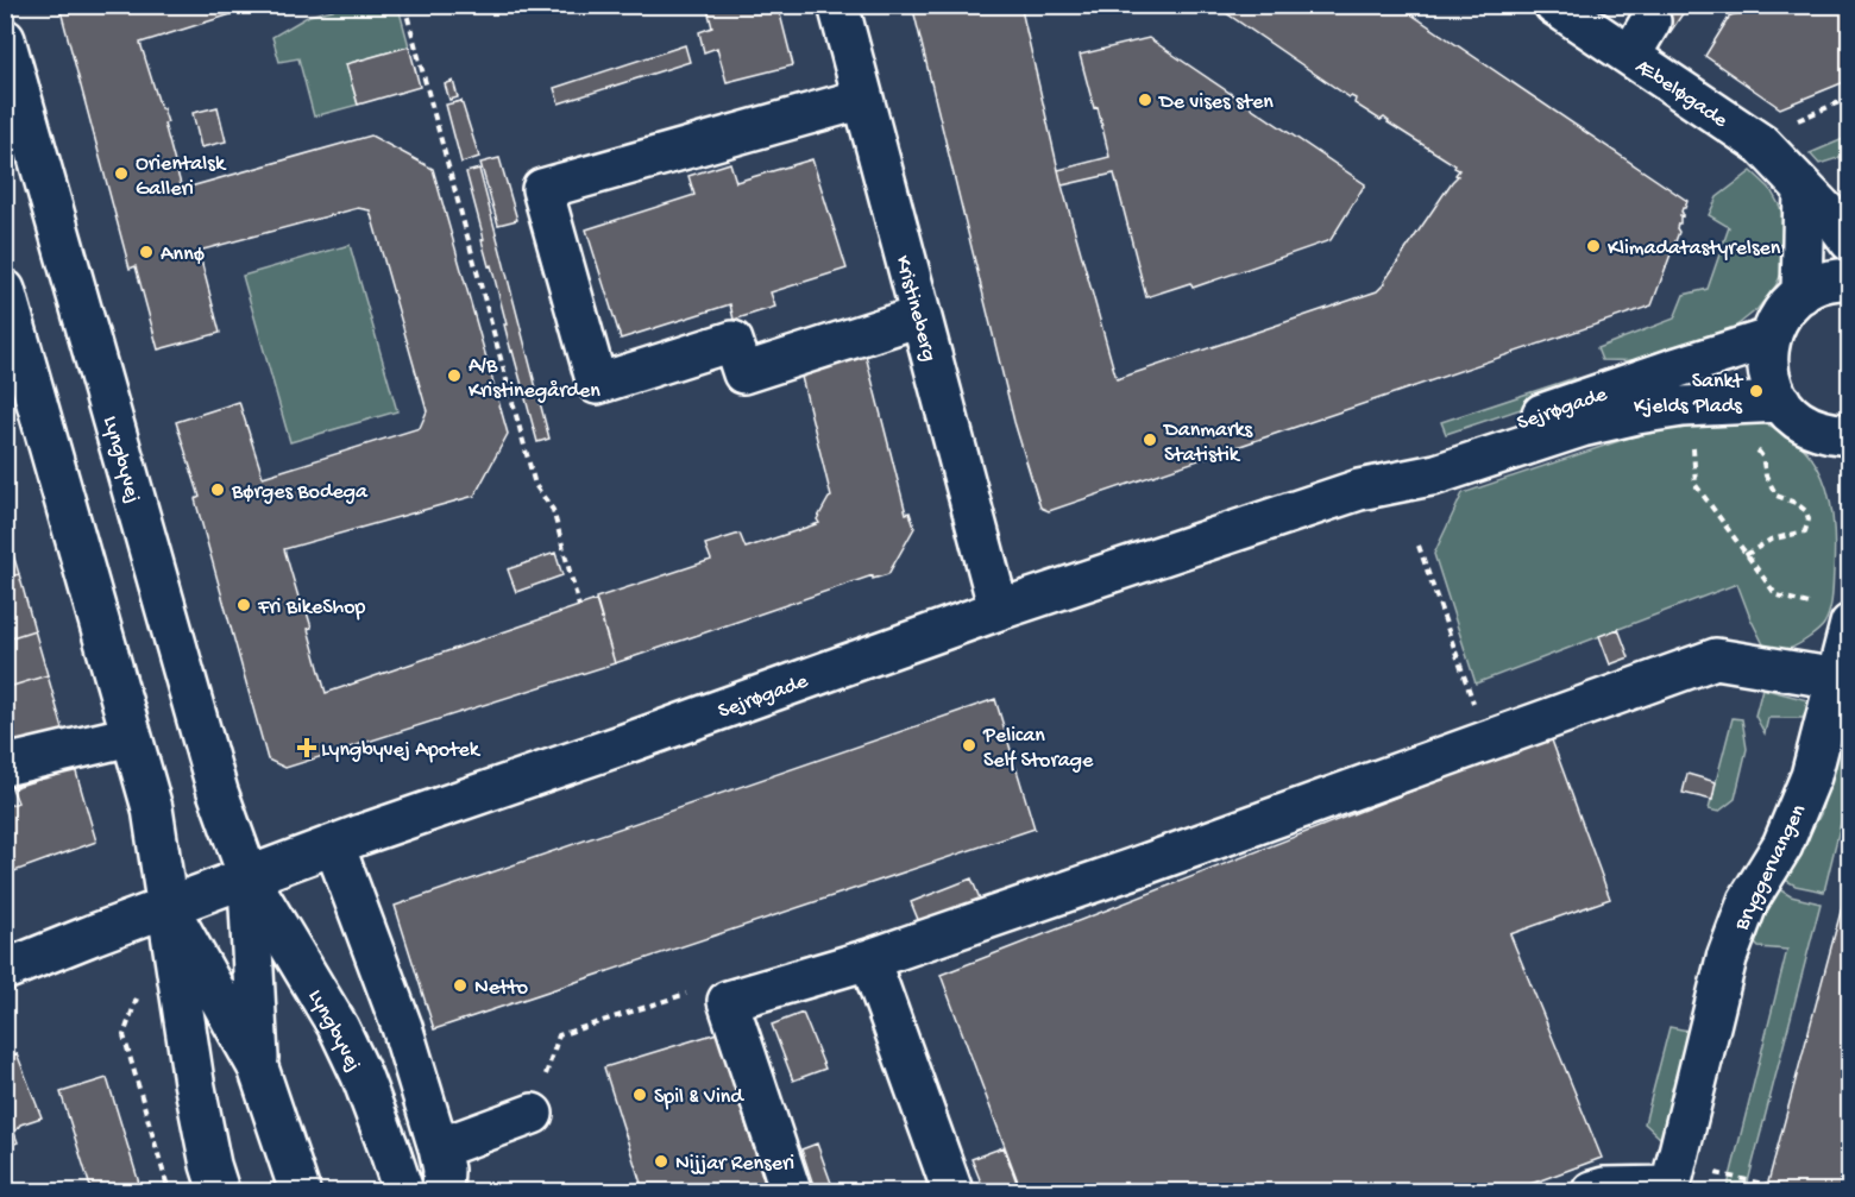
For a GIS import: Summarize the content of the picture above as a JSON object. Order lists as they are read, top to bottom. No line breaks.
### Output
{"streets":{"street":["Æbeløgade","Kristineberg","Sejrøgade","Lyngbyvej","Bryggervangen"]},"crossings":[["Kristineberg","Sejrøgade"],["Sejrøgade","Lyngbyvej"]],"places":{"other":["De vises sten","Orientalsk Galleri","Klimadatastyrelsen","Annø","A/B Kristinegården","Sankt Kjelds Plads","Danmarks Statistik","Børges Bodega","Fri BikeShop","Pelican Self Storage","Netto","Spil & Vind","Nijjar Renseri"],"health":["Lyngbyvej Apotek"]}}
